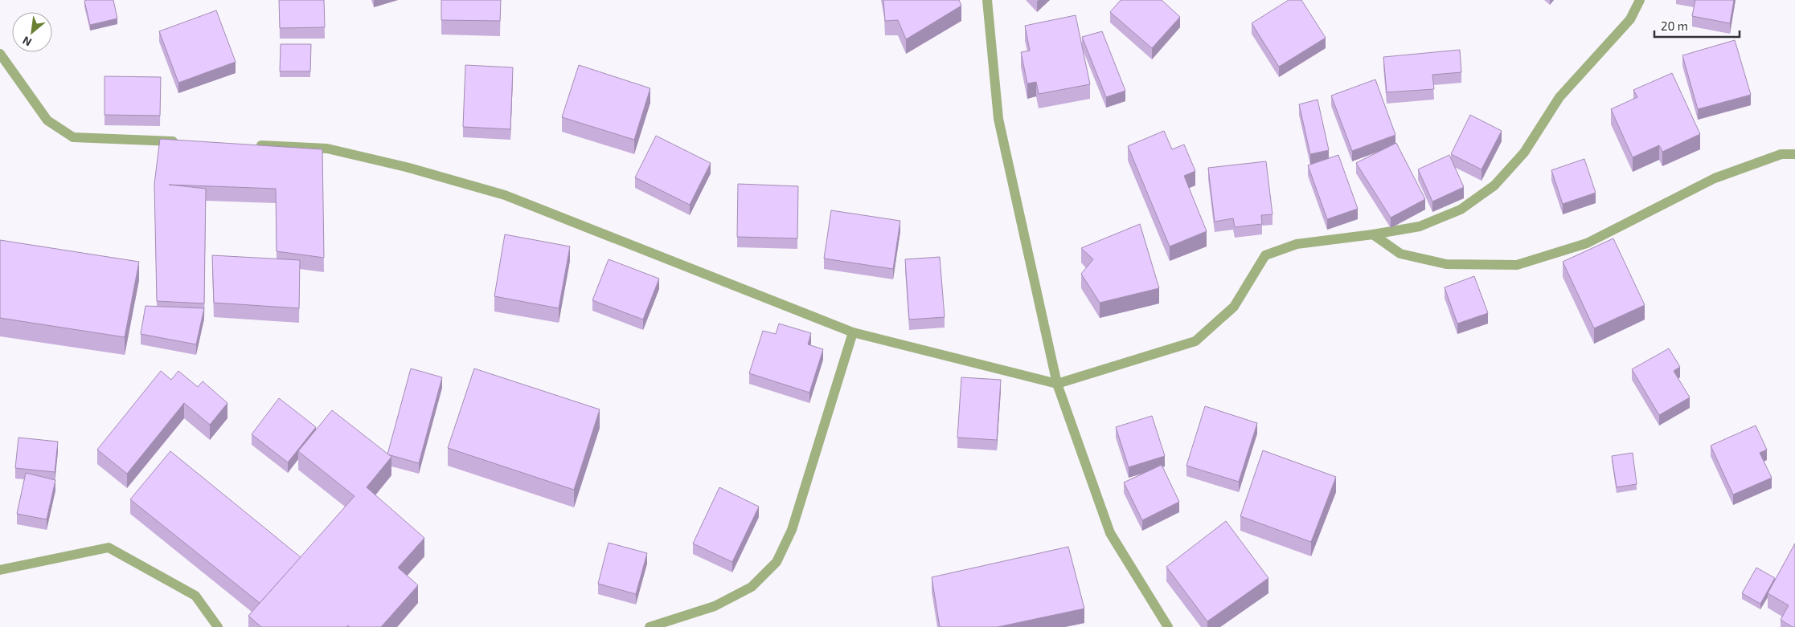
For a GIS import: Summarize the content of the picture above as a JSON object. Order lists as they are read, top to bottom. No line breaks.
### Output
{"scale_bar":"20 m","north":"bottom left"}
